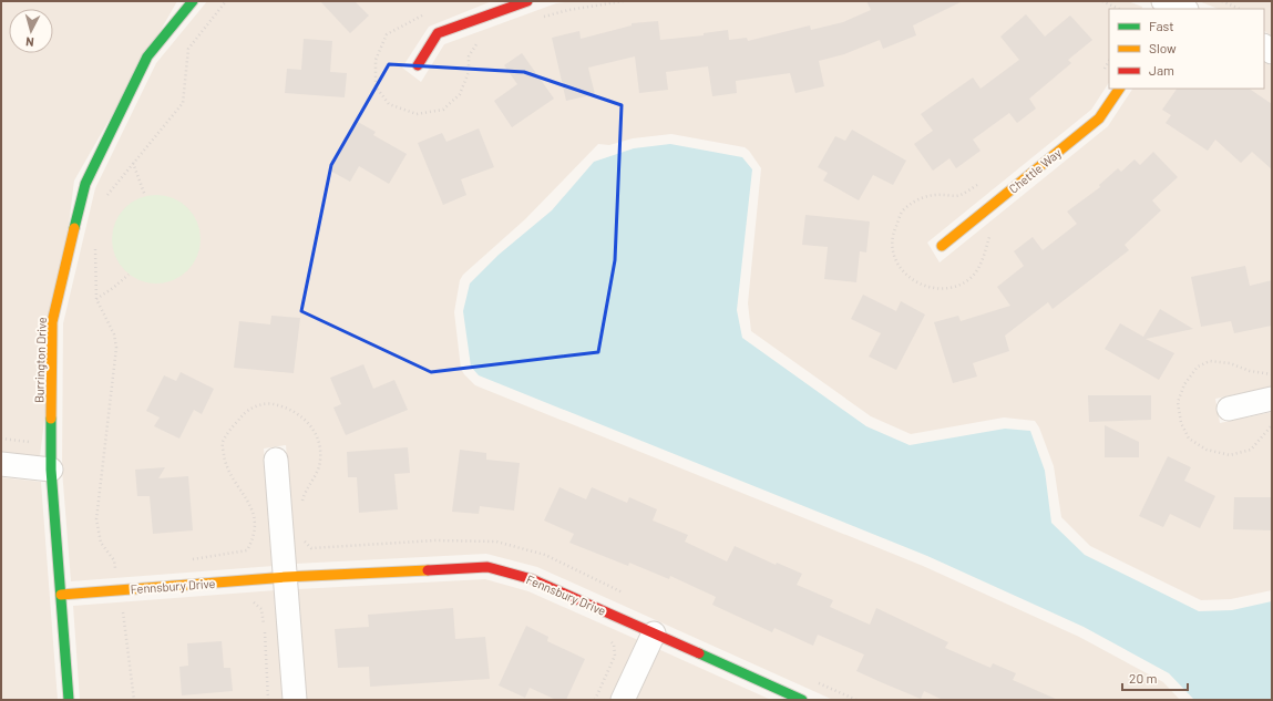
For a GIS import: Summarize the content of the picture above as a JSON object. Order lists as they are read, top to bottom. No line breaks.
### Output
{"streets":{"street":["Chettle Way","Burrington Drive","Fennsbury Drive"]},"crossings":[["Burrington Drive","Fennsbury Drive"]],"legend":["Fast","Slow","Jam"],"scale_bar":"20 m","north":"bottom"}
